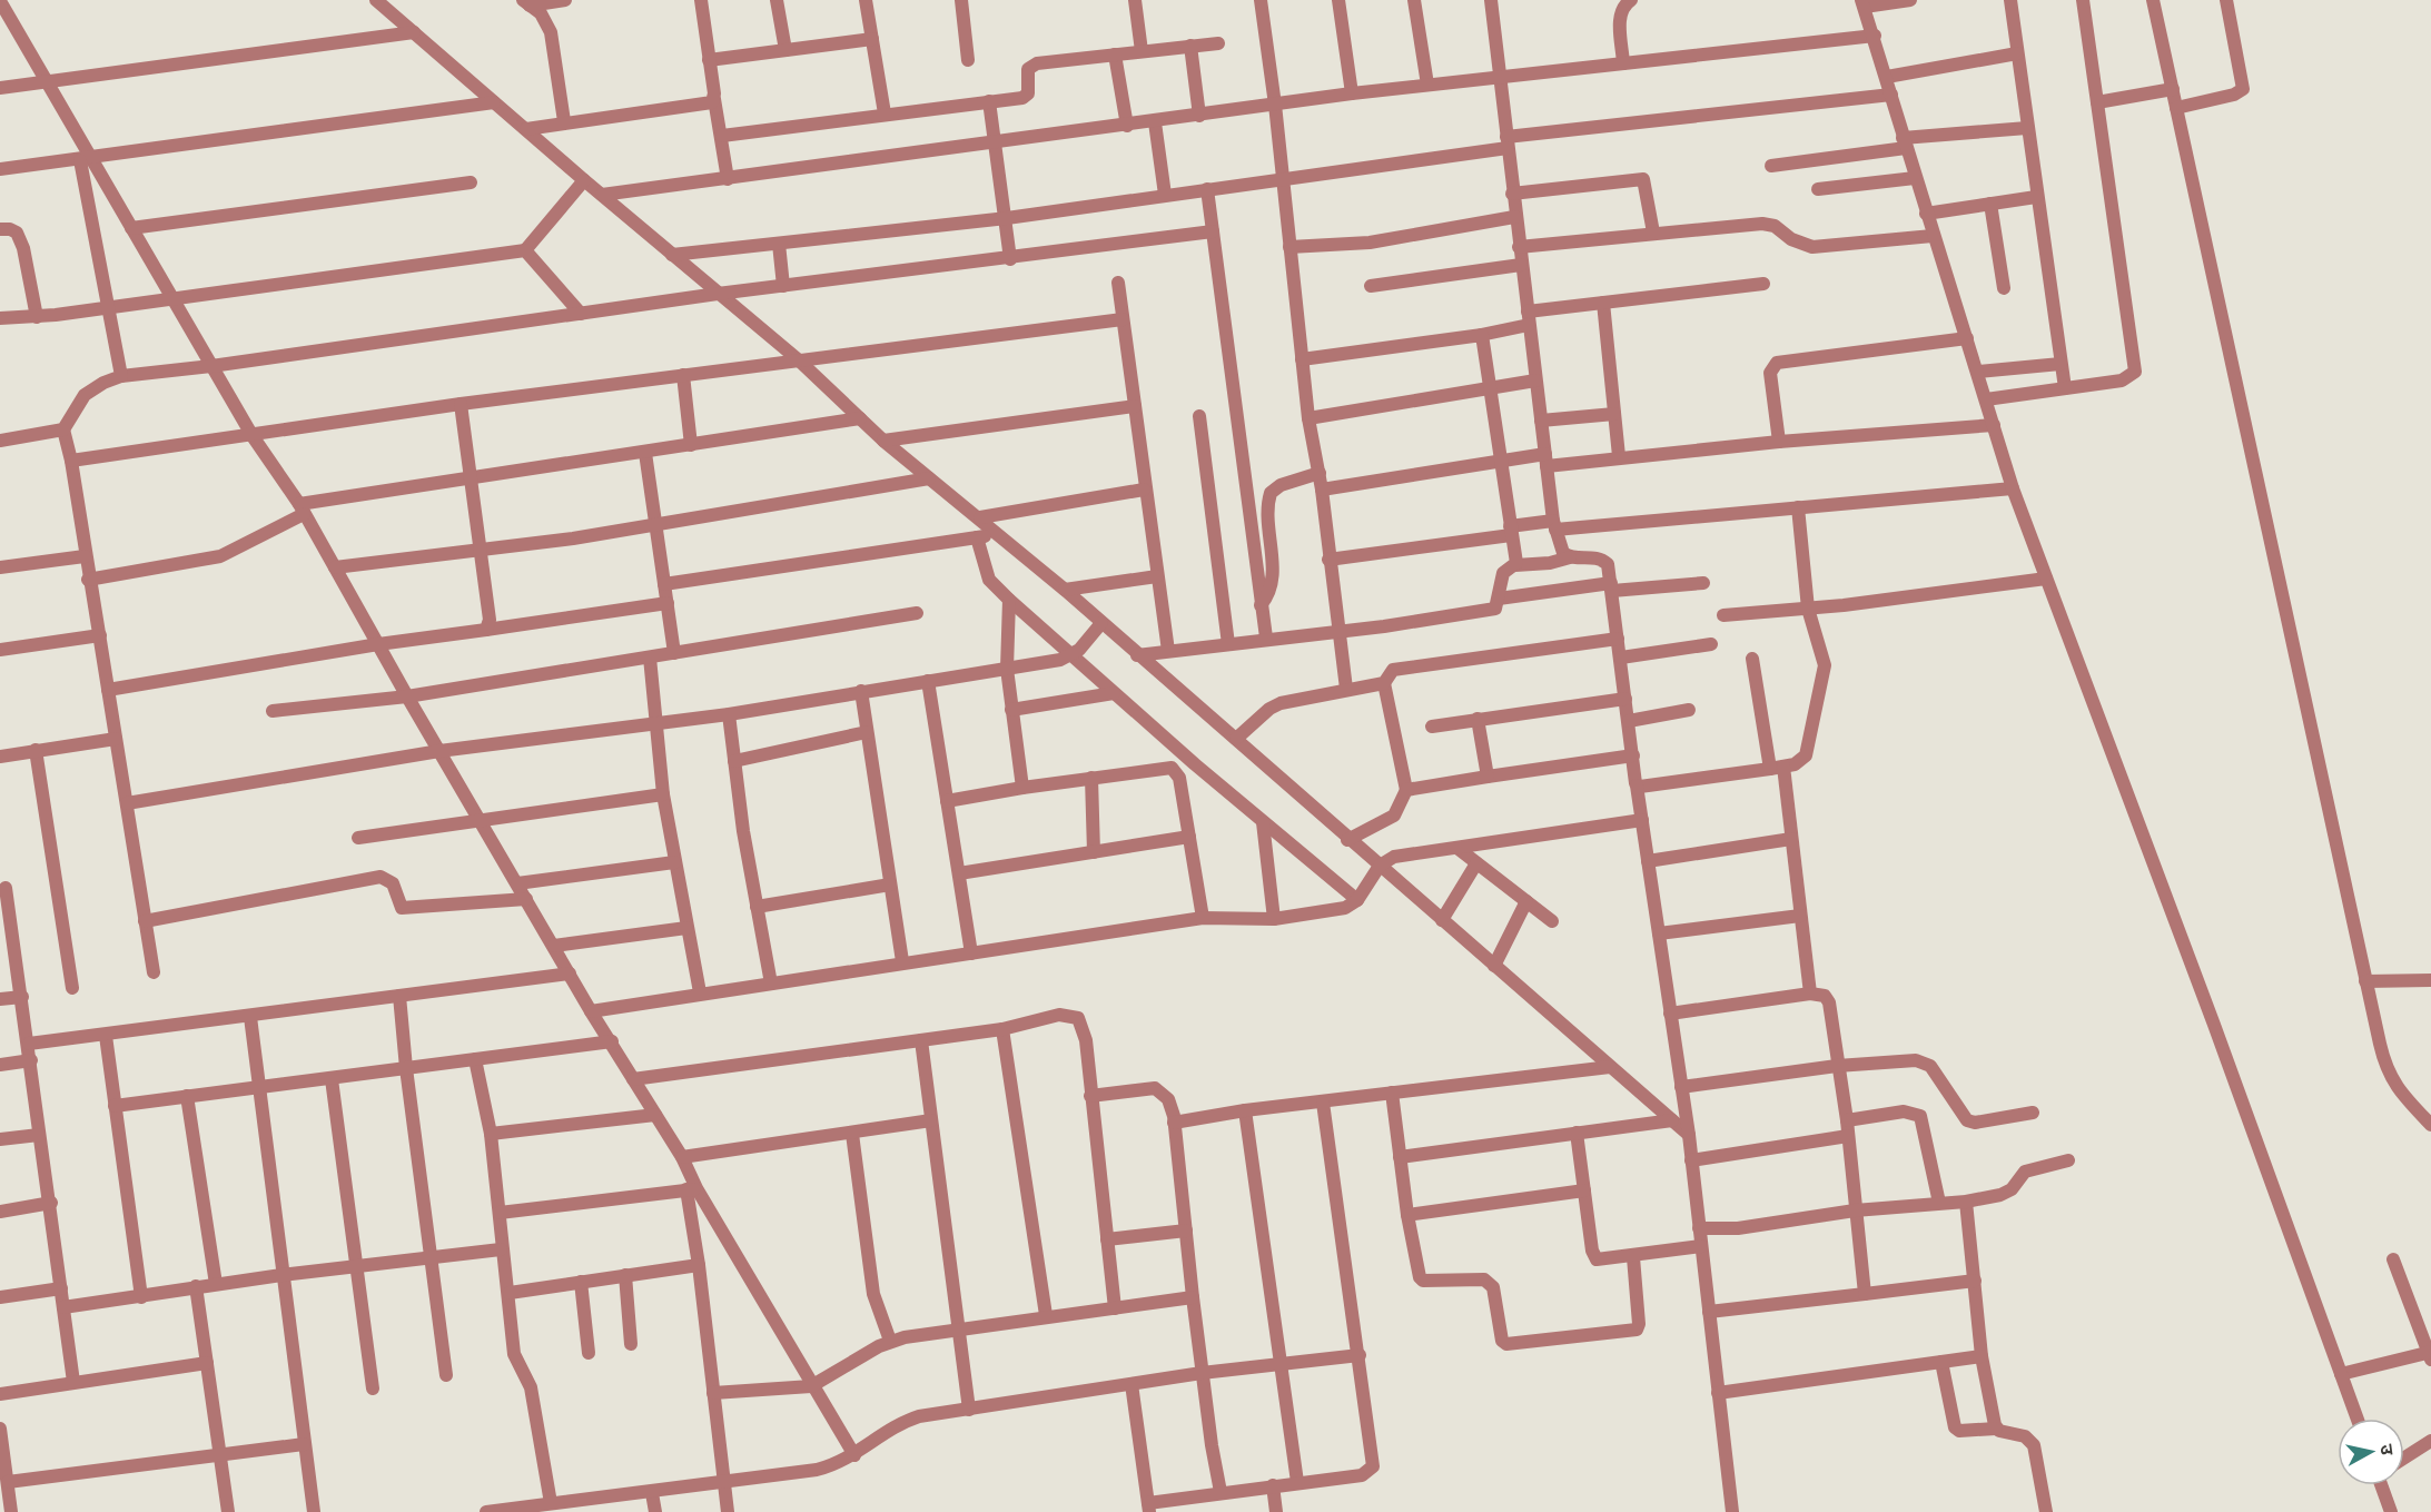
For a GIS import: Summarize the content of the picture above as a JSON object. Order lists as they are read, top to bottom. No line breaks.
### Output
{"north":"right"}
